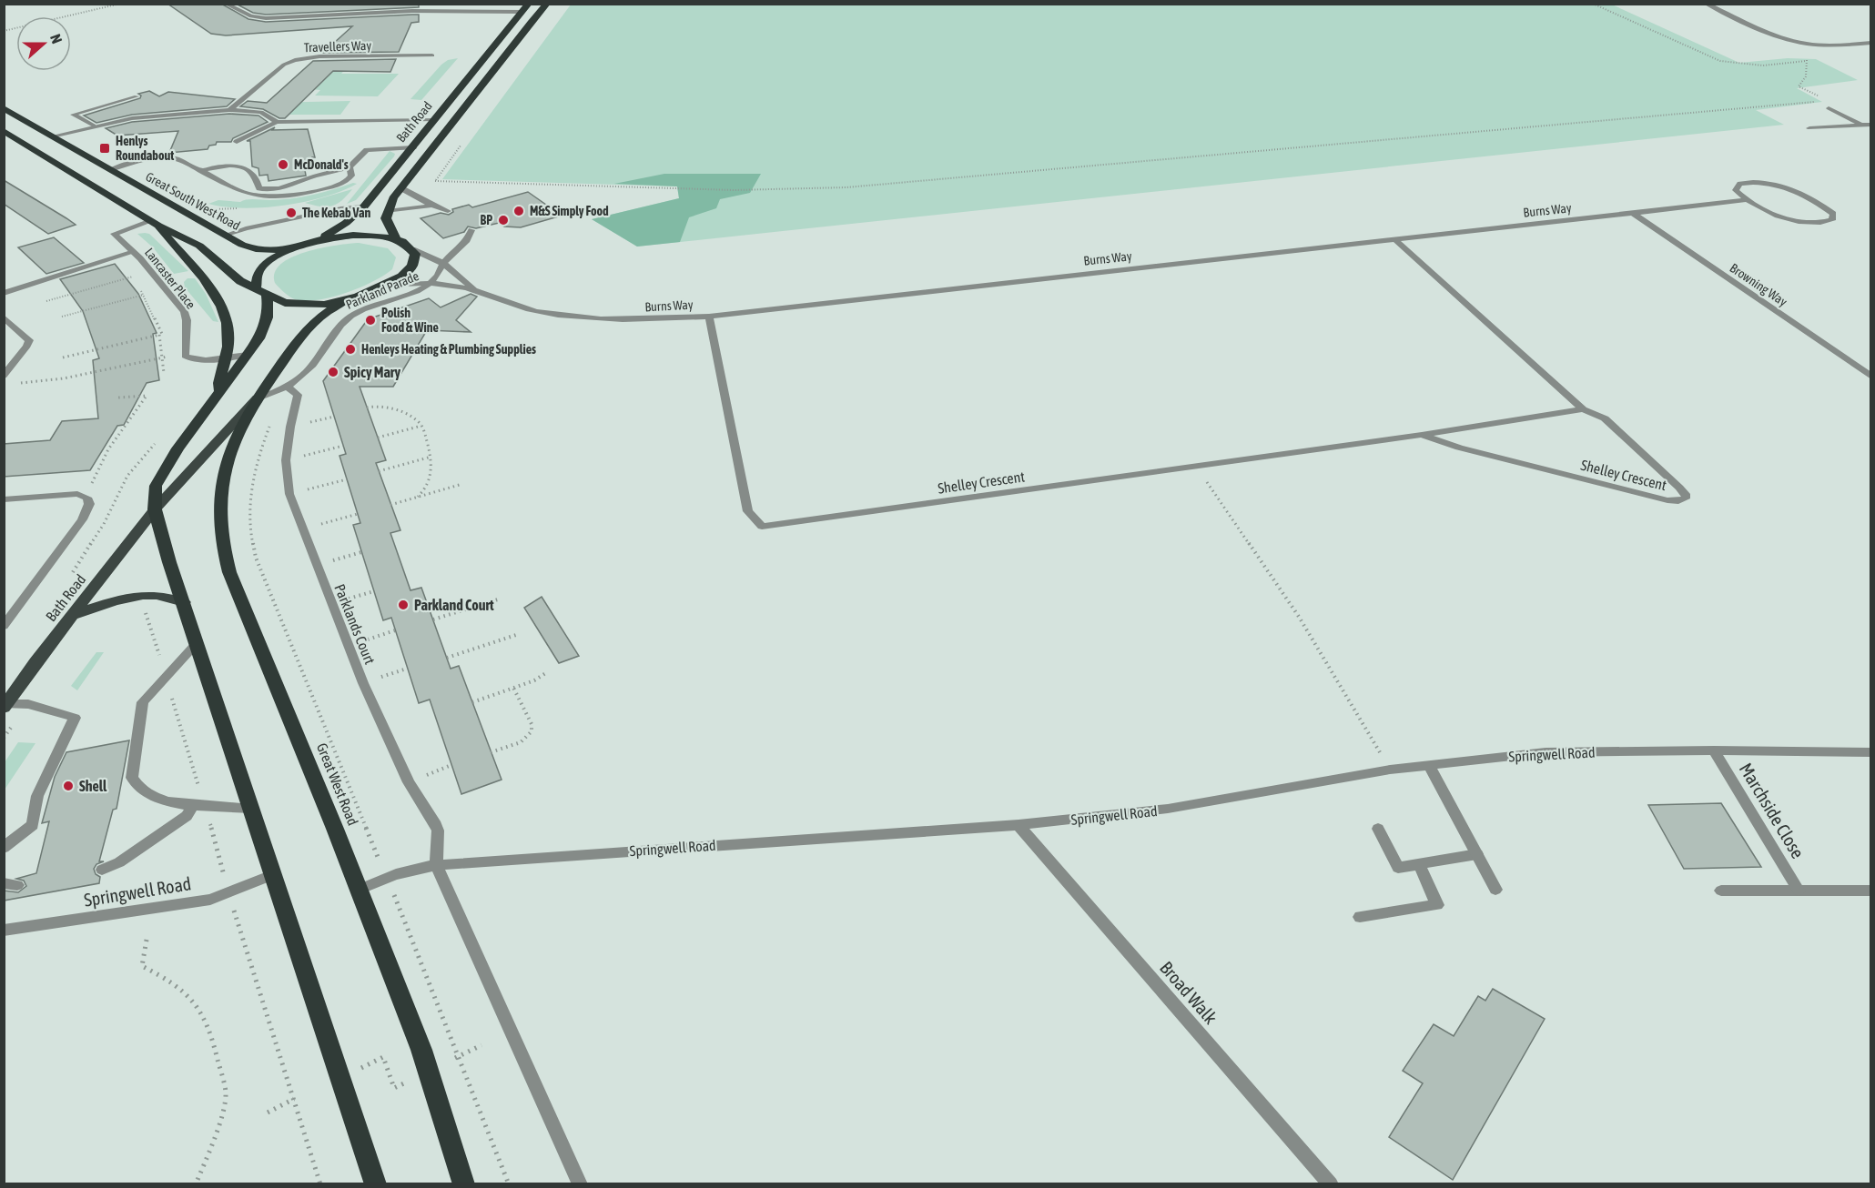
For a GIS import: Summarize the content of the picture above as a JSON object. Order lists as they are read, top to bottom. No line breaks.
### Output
{"streets":{"highway":["Bath Road","Great South West Road","Great West Road"],"street":["Travellers Way","Burns Way","Lancaster Place","Browning Way","Parkland Parade","Shelley Crescent","Parklands Court","Springwell Road","Marchside Close","Broad Walk"]},"crossings":[["Bath Road","Parkland Parade"],["Bath Road","Great West Road"],["Burns Way","Browning Way"],["Burns Way","Parkland Parade"],["Burns Way","Shelley Crescent"],["Parkland Parade","Parklands Court"],["Parkland Parade","Great West Road"],["Parklands Court","Springwell Road"],["Springwell Road","Great West Road"],["Springwell Road","Marchside Close"],["Springwell Road","Broad Walk"]],"places":{"transit":["Henlys Roundabout"],"other":["McDonald's","M&S Simply Food","The Kebab Van","BP","Polish Food & Wine","Henleys Heating & Plumbing Supplies","Spicy Mary","Parkland Court","Shell"]},"north":"right"}
